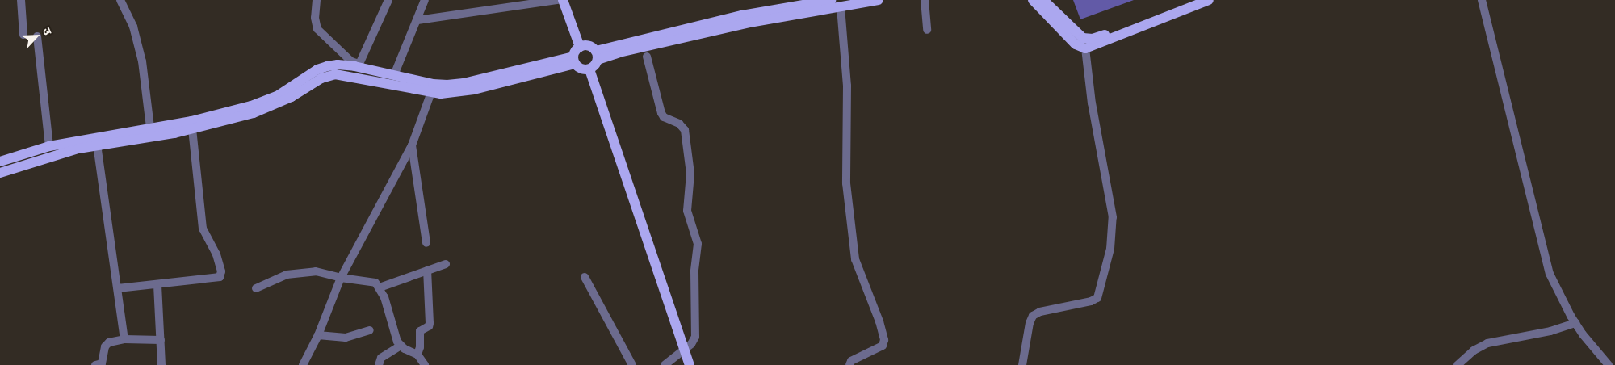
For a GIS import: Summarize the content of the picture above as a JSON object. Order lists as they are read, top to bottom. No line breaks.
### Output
{"north":"top right"}
